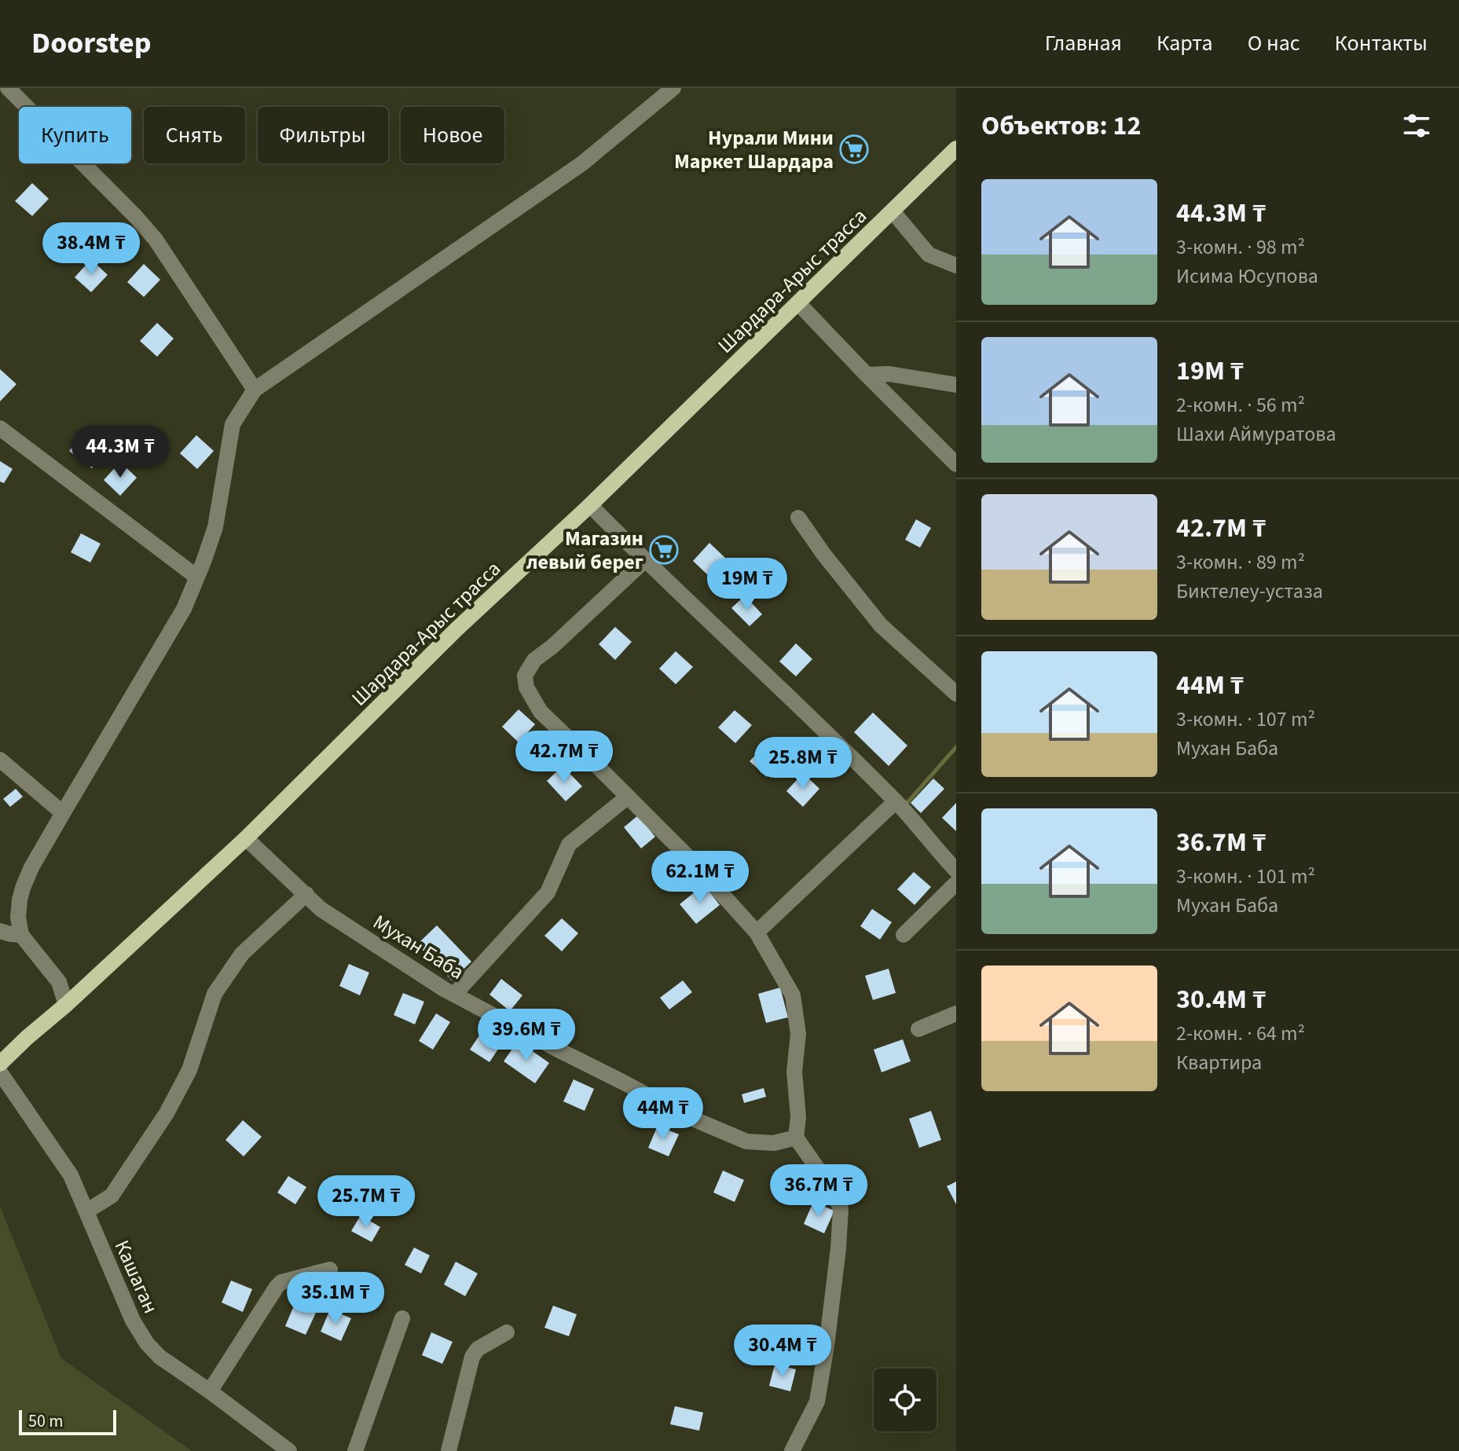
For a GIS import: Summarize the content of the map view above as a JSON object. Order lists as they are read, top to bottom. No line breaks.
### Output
{"streets":{"main road":["Шардара-Арыс трасса"],"street":["Мухан Баба","Кашаган"]},"crossings":[["Шардара-Арыс трасса","Мухан Баба"]],"places":{"supermarket":["Нурали Мини Маркет Шардара","Магазин левый берег"]},"scale_bar":"50 m","page":{"header":"Doorstep","nav":["Главная","Карта","О нас","Контакты"],"heading":"Объектов: 12","chip":["Купить","Снять","Фильтры","Новое"],"list":[{"name":"44.3M ₸","note":"3-комн. · 98 m² · Исима Юсупова"},{"name":"19M ₸","note":"2-комн. · 56 m² · Шахи Аймуратова"},{"name":"42.7M ₸","note":"3-комн. · 89 m² · Биктелеу-устаза"},{"name":"44M ₸","note":"3-комн. · 107 m² · Мухан Баба"},{"name":"36.7M ₸","note":"3-комн. · 101 m² · Мухан Баба"},{"name":"30.4M ₸","note":"2-комн. · 64 m² · Квартира"}],"price":["38.4M ₸","44.3M ₸","19M ₸","42.7M ₸","25.8M ₸","62.1M ₸","39.6M ₸","44M ₸","36.7M ₸","25.7M ₸","35.1M ₸","30.4M ₸"],"scale":"50 m"}}
